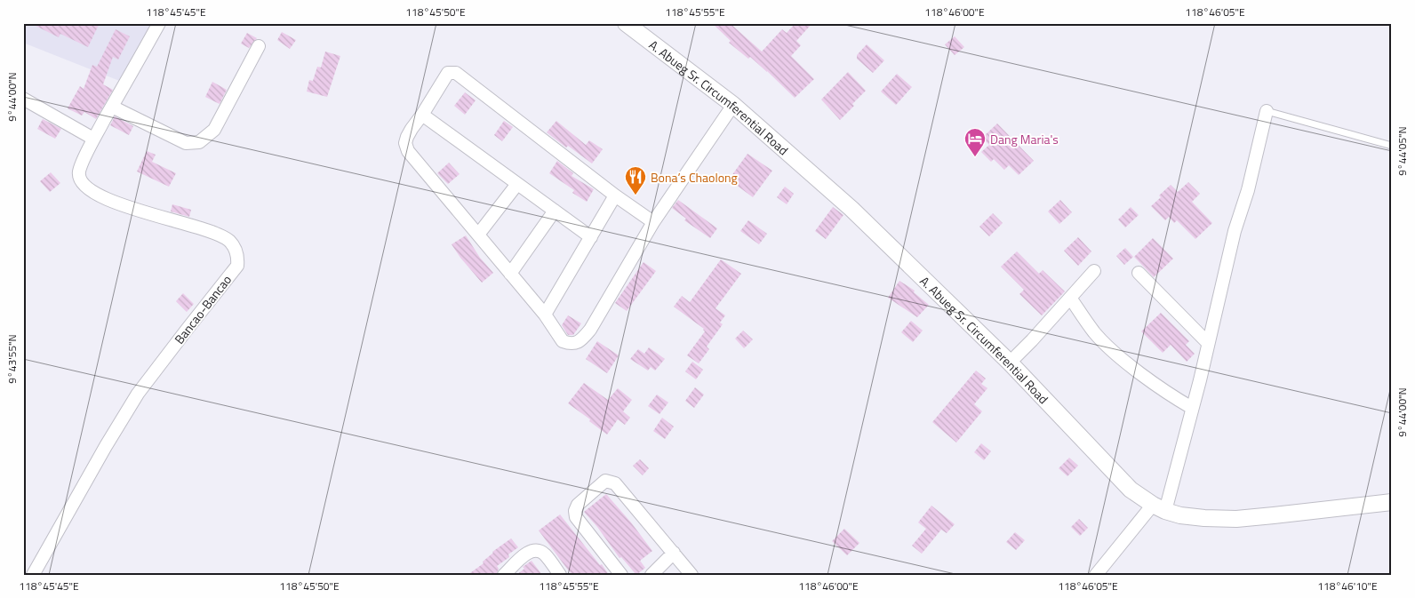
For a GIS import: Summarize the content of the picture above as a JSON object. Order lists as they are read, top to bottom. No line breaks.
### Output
{"streets":{"street":["A. Abueg Sr. Circumferential Road","Bancao-Bancao"]},"places":{"hotel":["Dang Maria's"],"restaurant":["Bona’s Chaolong"]},"coordinates":["118°45'45\"E","118°45'50\"E","118°45'55\"E","118°46'00\"E","118°46'05\"E","9°44'00\"N","9°44'05\"N","9°43'55\"N","118°46'10\"E"]}
